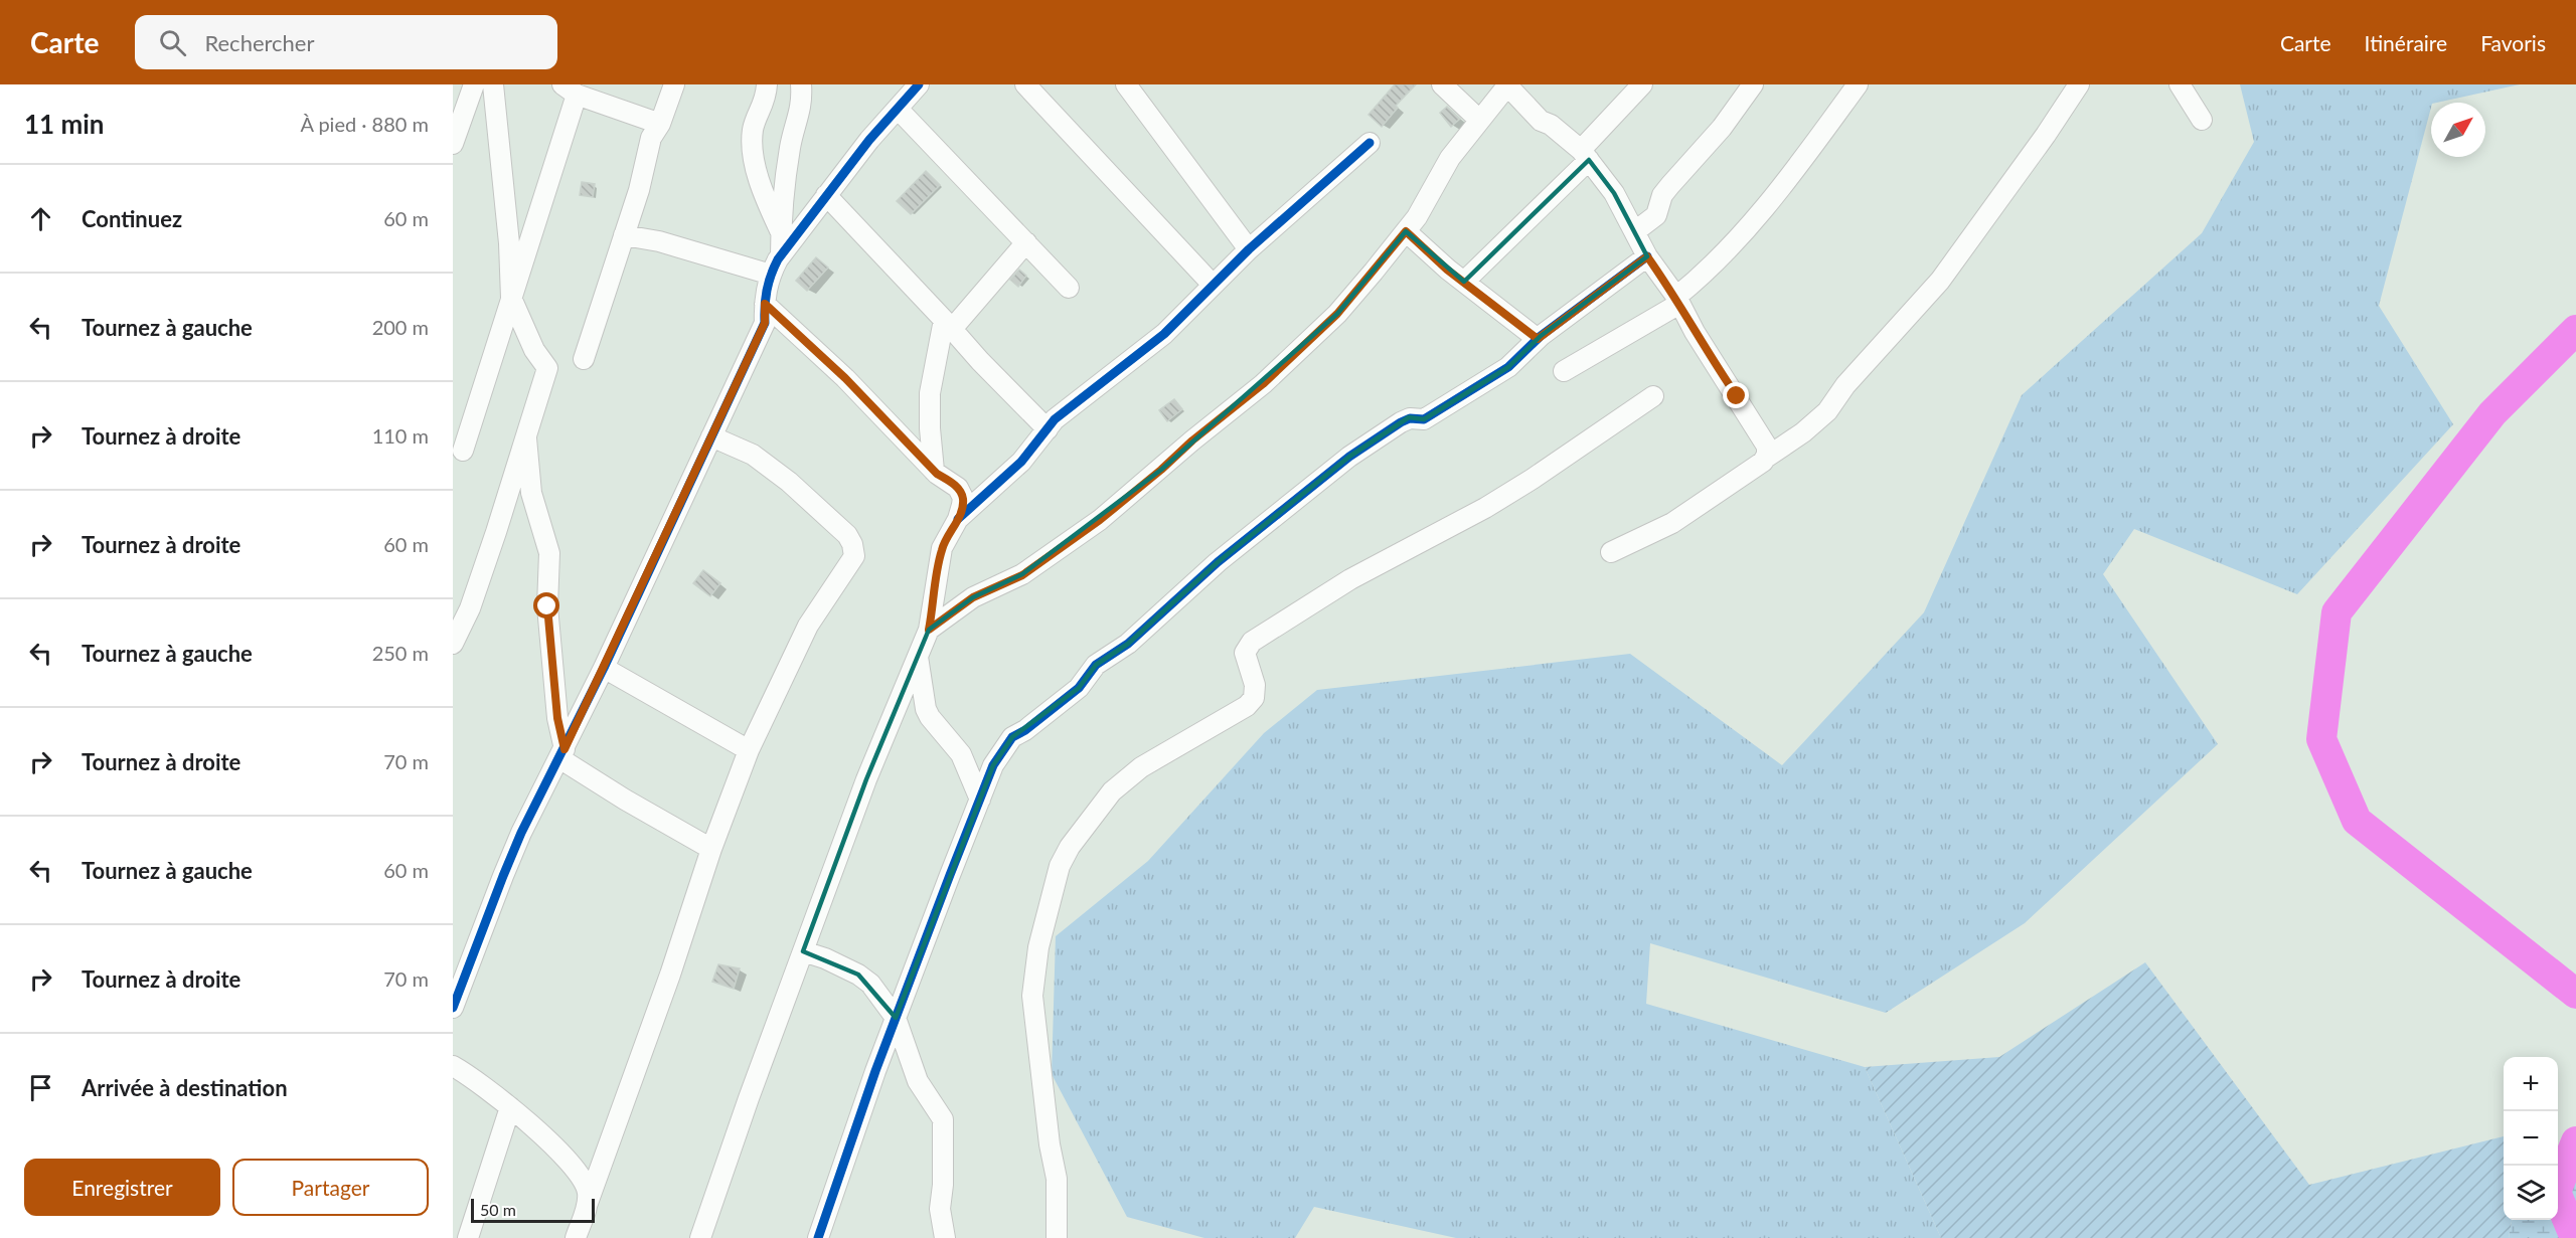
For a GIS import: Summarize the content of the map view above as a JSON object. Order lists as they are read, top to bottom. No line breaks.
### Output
{"scale_bar":"50 m","north":"top right","page":{"header":"Carte","search":"Rechercher","nav":["Carte","Itinéraire","Favoris"],"heading":["11 min","À pied · 880 m"],"list":[["Continuez","60 m"],["Tournez à gauche","200 m"],["Tournez à droite","110 m"],["Tournez à droite","60 m"],["Tournez à gauche","250 m"],["Tournez à droite","70 m"],["Tournez à gauche","60 m"],["Tournez à droite","70 m"],"Arrivée à destination"],"map_buttons":["+","−"],"buttons":["Enregistrer","Partager"],"scale":"50 m"}}
